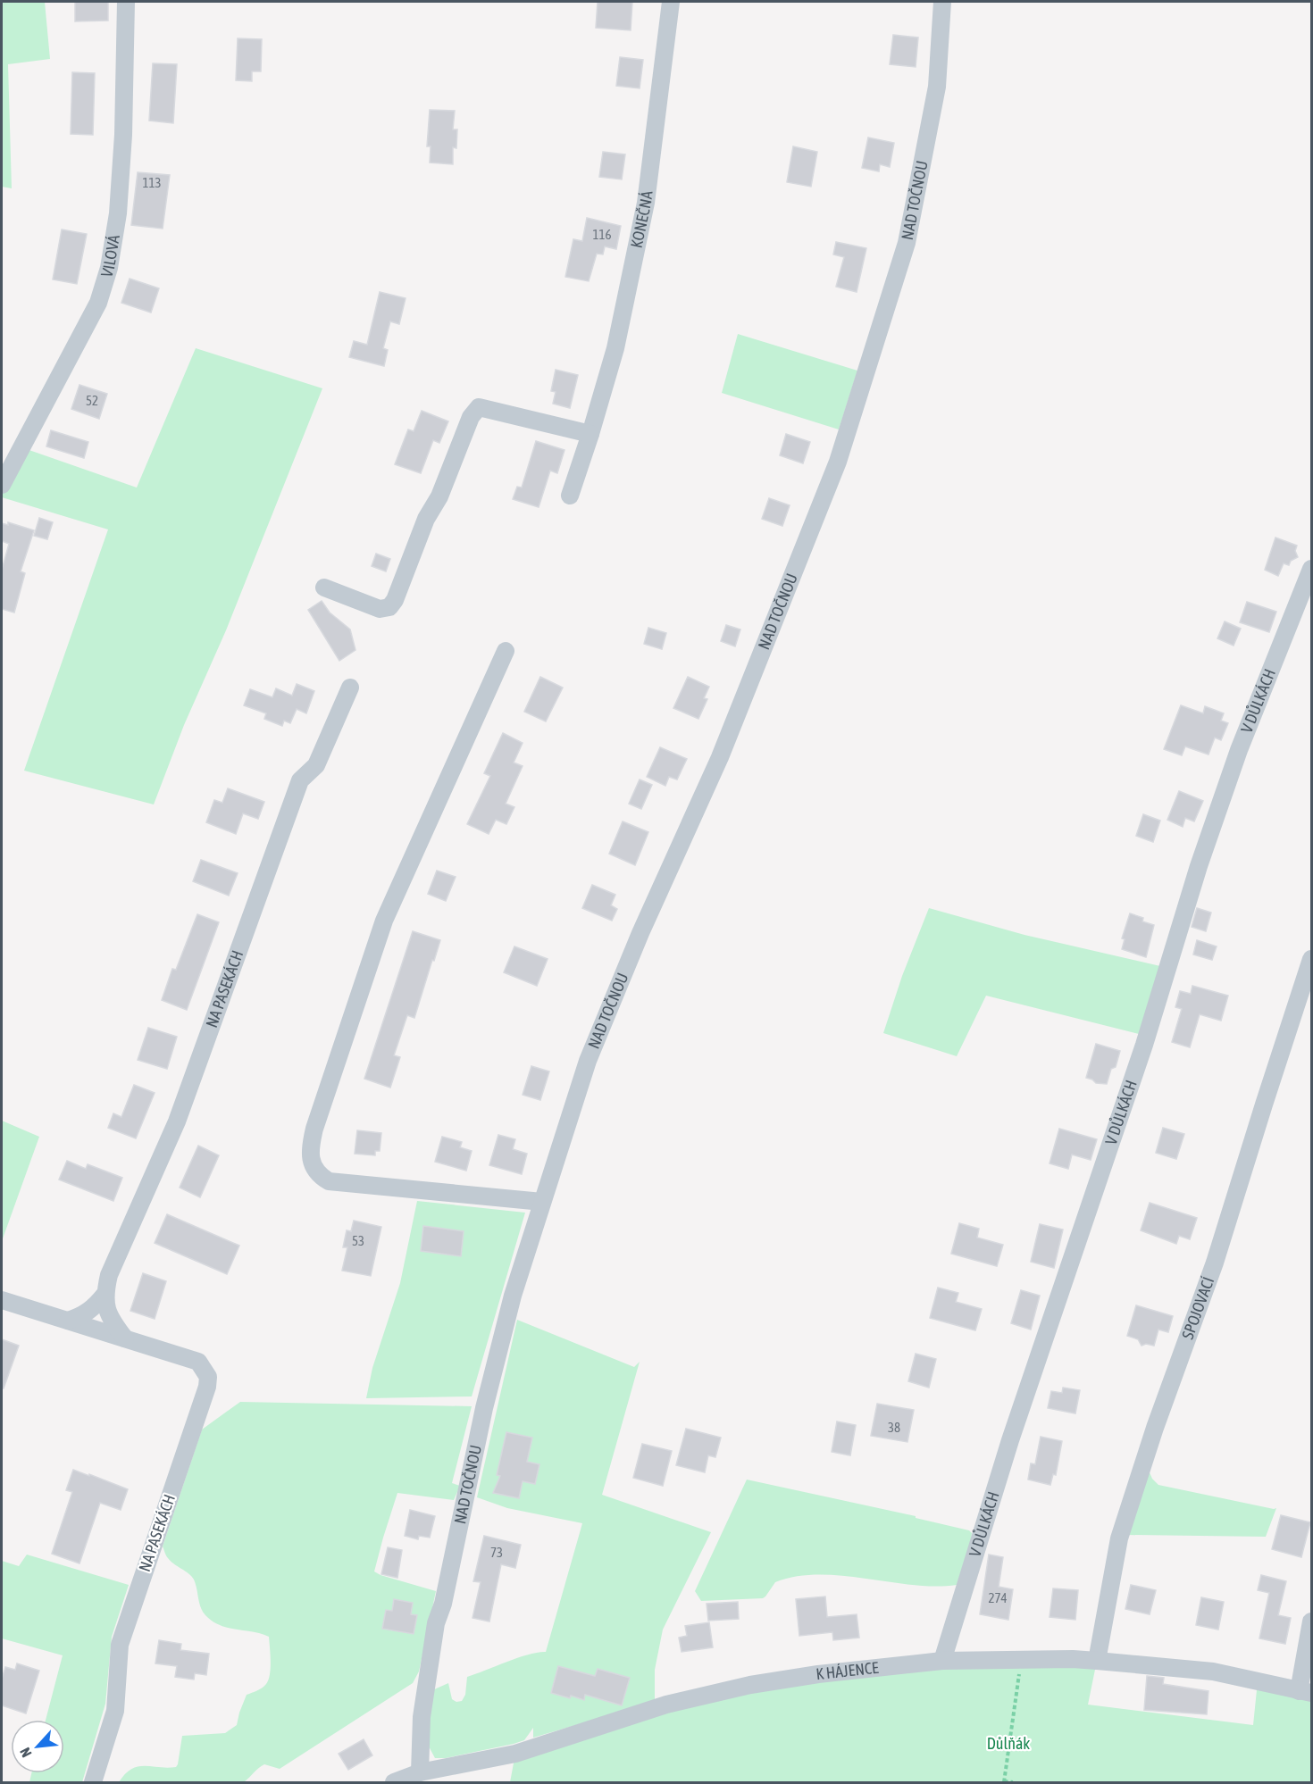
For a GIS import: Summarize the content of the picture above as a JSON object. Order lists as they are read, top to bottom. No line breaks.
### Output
{"streets":{"street":["NAD TOČNOU","KONEČNÁ","VILOVÁ","V DŮLKÁCH","NA PASEKÁCH","SPOJOVACÍ","K HÁJENCE"]},"crossings":[["NAD TOČNOU","K HÁJENCE"],["V DŮLKÁCH","K HÁJENCE"],["SPOJOVACÍ","K HÁJENCE"]],"parks":["Důlňák"],"house_numbers":["113","116","52","53","38","73","274"],"north":"bottom left"}
